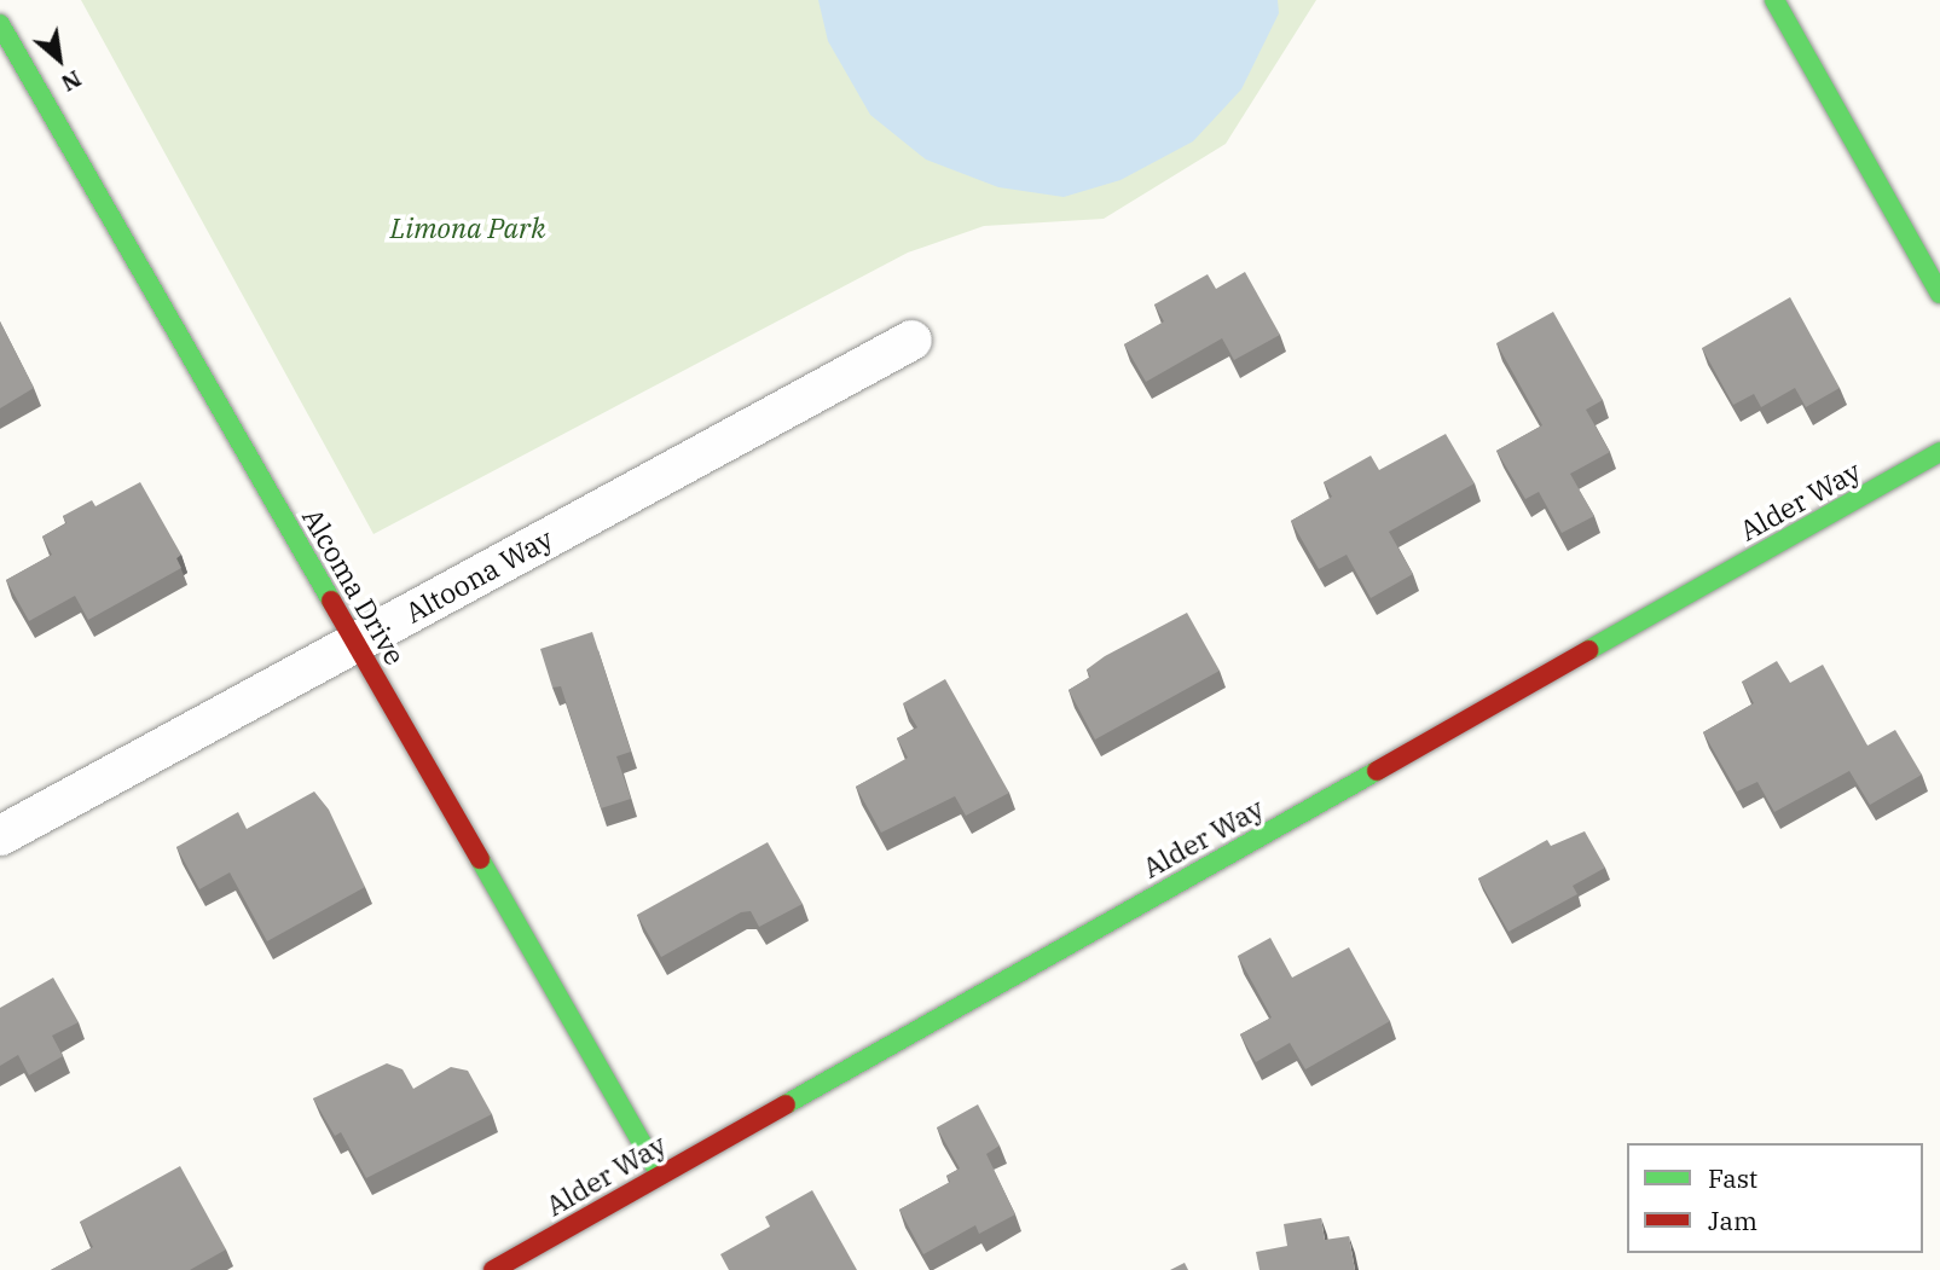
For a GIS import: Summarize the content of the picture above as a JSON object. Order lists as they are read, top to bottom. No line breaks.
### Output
{"streets":{"street":["Alder Way","Altoona Way","Alcoma Drive"]},"crossings":[["Alder Way","Alcoma Drive"],["Altoona Way","Alcoma Drive"]],"parks":["Limona Park"],"legend":["Fast","Jam"],"north":"bottom right"}
